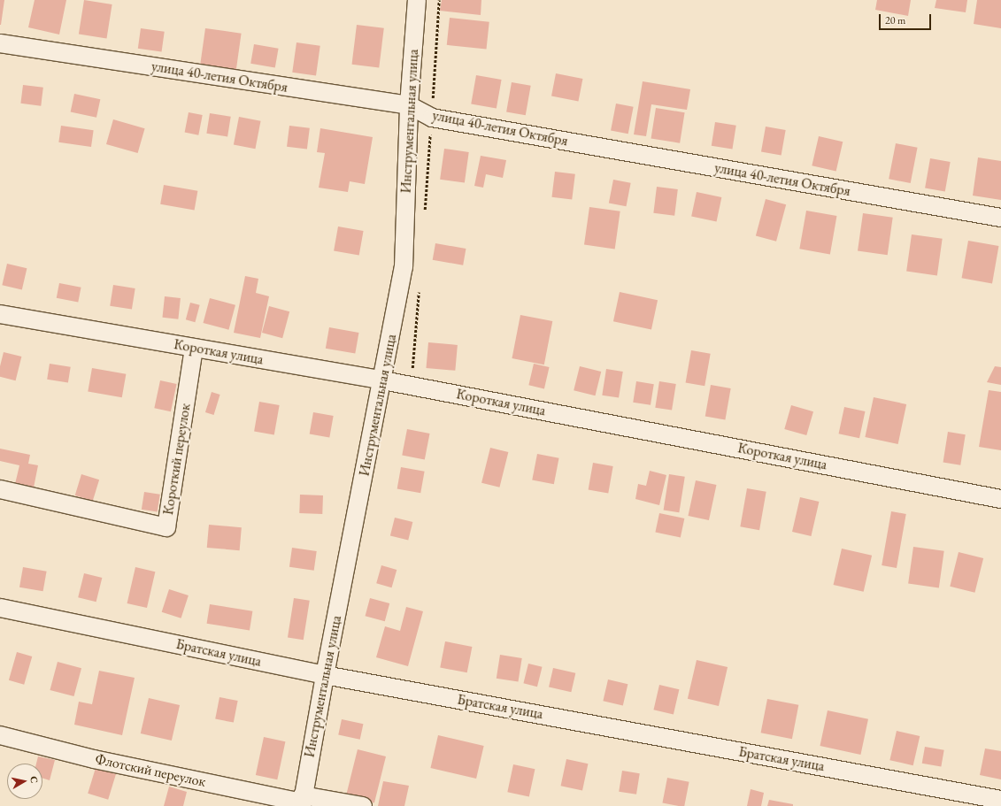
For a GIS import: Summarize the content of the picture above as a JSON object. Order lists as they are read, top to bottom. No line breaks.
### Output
{"streets":{"street":["улица 40-летия Октября","Инструментальная улица","Короткая улица","Короткий переулок","Братская улица","Флотский переулок"]},"crossings":[["улица 40-летия Октября","Инструментальная улица"],["Инструментальная улица","Короткая улица"],["Инструментальная улица","Братская улица"],["Инструментальная улица","Флотский переулок"],["Короткая улица","Короткий переулок"]],"scale_bar":"20 m","north":"right"}
